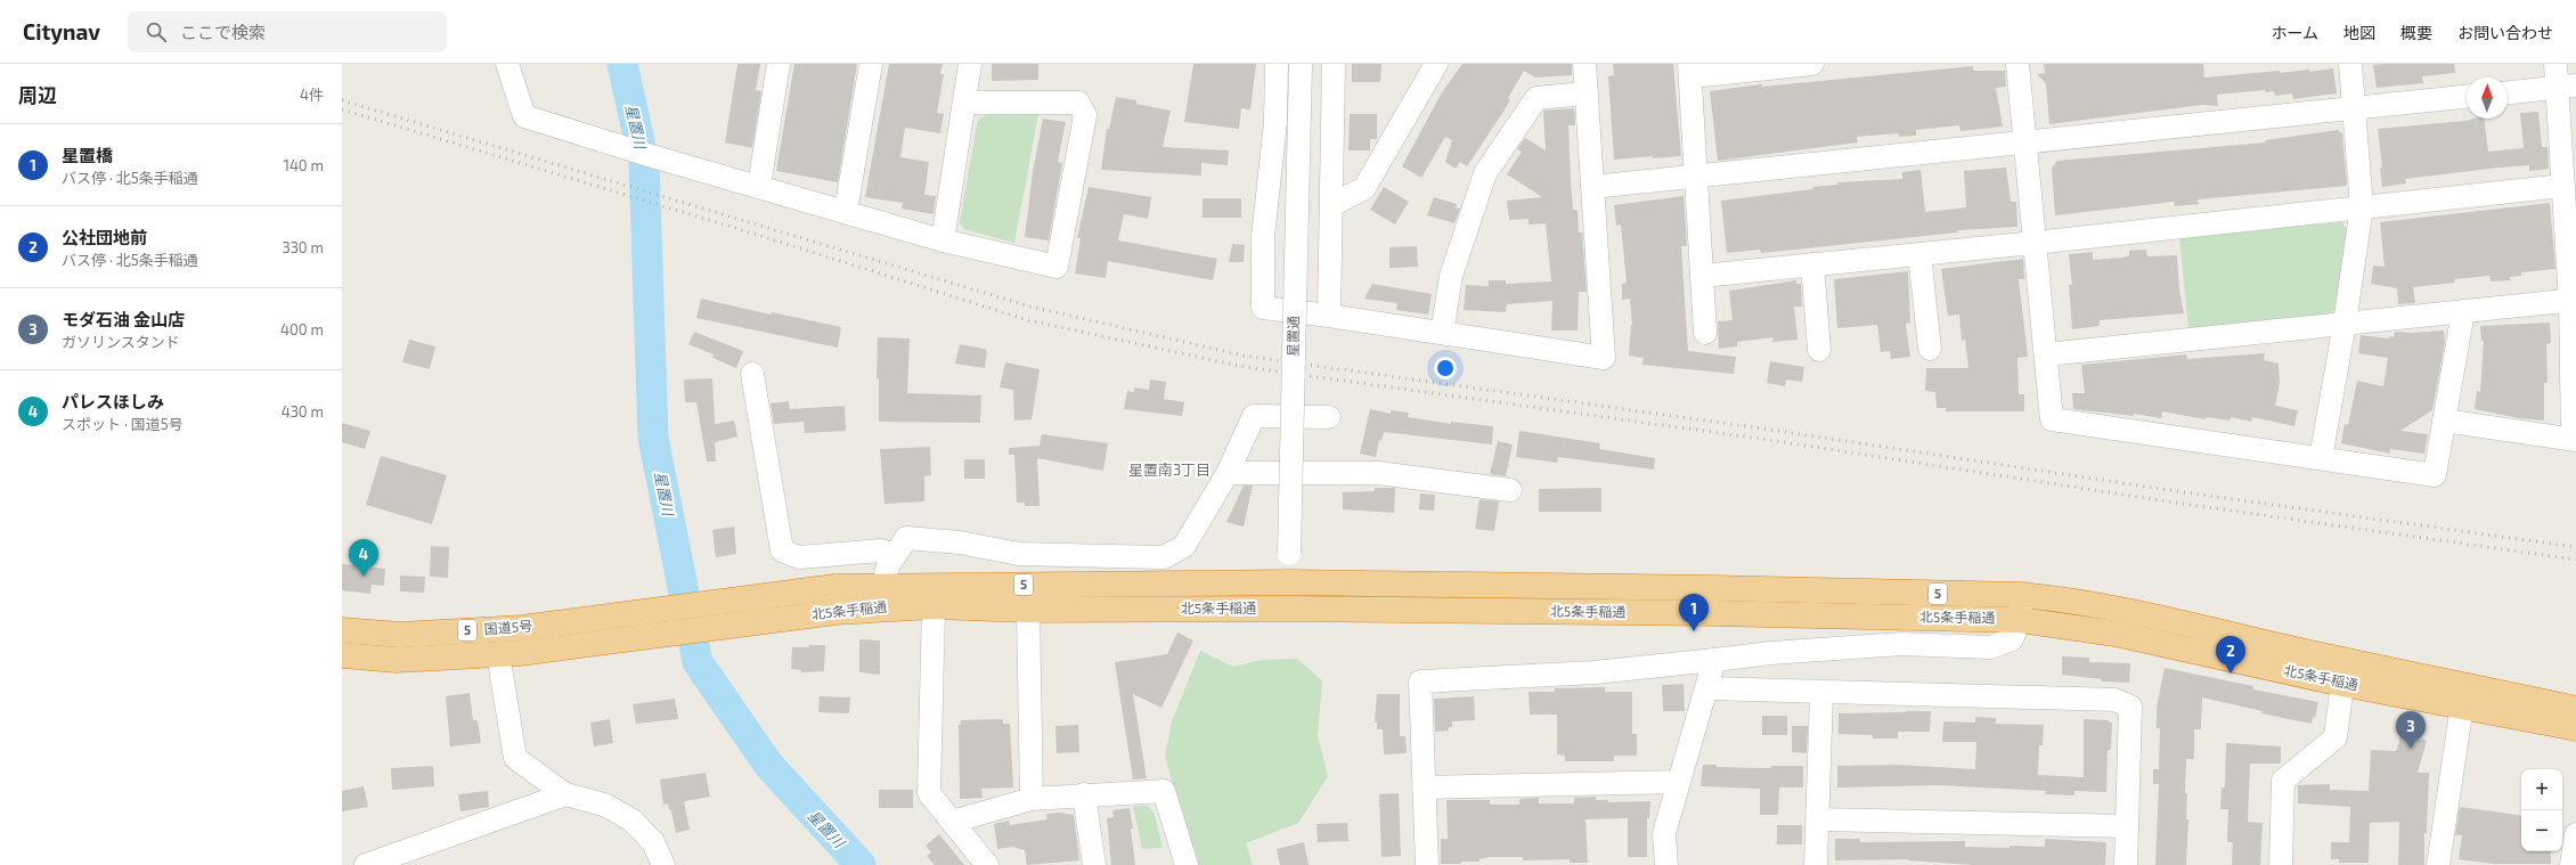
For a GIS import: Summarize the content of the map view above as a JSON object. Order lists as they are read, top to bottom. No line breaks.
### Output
{"streets":{"highway":["5","北5条手稲通","国道5号"],"street":["星置通"]},"crossings":[["星置通","北5条手稲通"],["北5条手稲通","国道5号"]],"districts":["星置南3丁目"],"water":["星置川"],"north":"top","page":{"header":"Citynav","search":"ここで検索","nav":["ホーム","地図","概要","お問い合わせ"],"heading":["周辺","4件"],"list":[{"mark":"1","name":"星置橋","note":"バス停 · 北5条手稲通","value":"140 m"},{"mark":"2","name":"公社団地前","note":"バス停 · 北5条手稲通","value":"330 m"},{"mark":"3","name":"モダ石油 金山店","note":"ガソリンスタンド","value":"400 m"},{"mark":"4","name":"パレスほしみ","note":"スポット · 国道5号","value":"430 m"}],"pins":["4","1","2","3"],"map_buttons":["+","−"]}}
